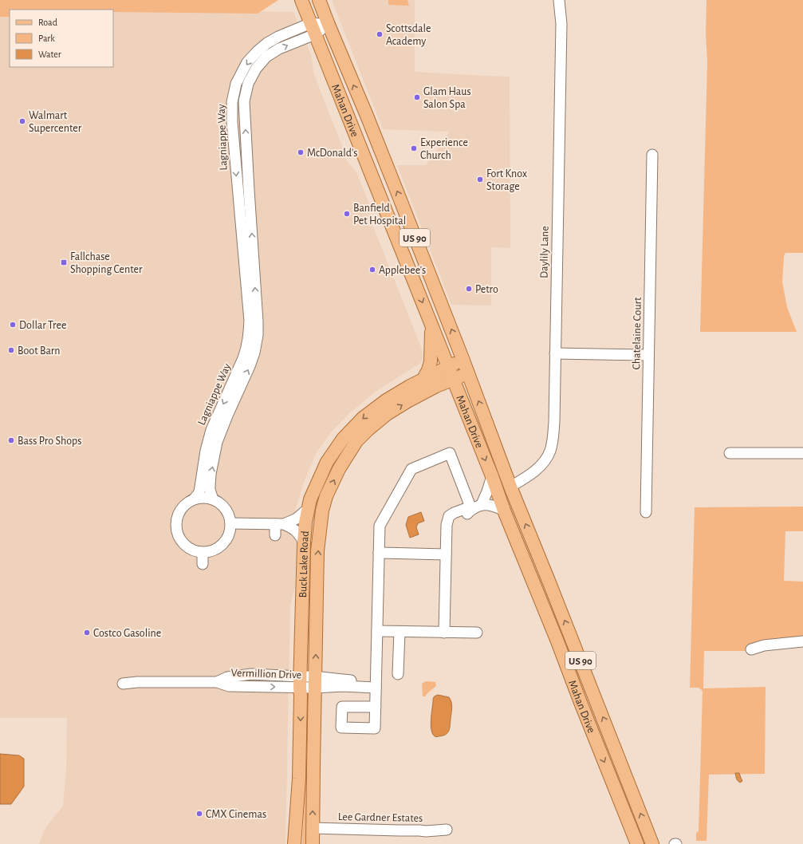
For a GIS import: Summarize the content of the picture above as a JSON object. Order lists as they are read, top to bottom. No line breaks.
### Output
{"streets":{"main road":["Mahan Drive","US 90","Buck Lake Road"],"street":["Lagniappe Way","Daylily Lane","Chatelaine Court","Vermillion Drive","Lee Gardner Estates"]},"crossings":[["Mahan Drive","Lagniappe Way"],["Mahan Drive","Daylily Lane"],["Mahan Drive","Buck Lake Road"],["Buck Lake Road","Vermillion Drive"],["Buck Lake Road","Lee Gardner Estates"]],"places":{"other":["Scottsdale Academy","Glam Haus Salon Spa","Walmart Supercenter","Experience Church","McDonald's","Fort Knox Storage","Banfield Pet Hospital","Applebee's","Petro","Dollar Tree","Boot Barn","Bass Pro Shops","Costco Gasoline","CMX Cinemas"],"transit":["Fallchase Shopping Center"]},"legend":["Road","Park","Water"]}
